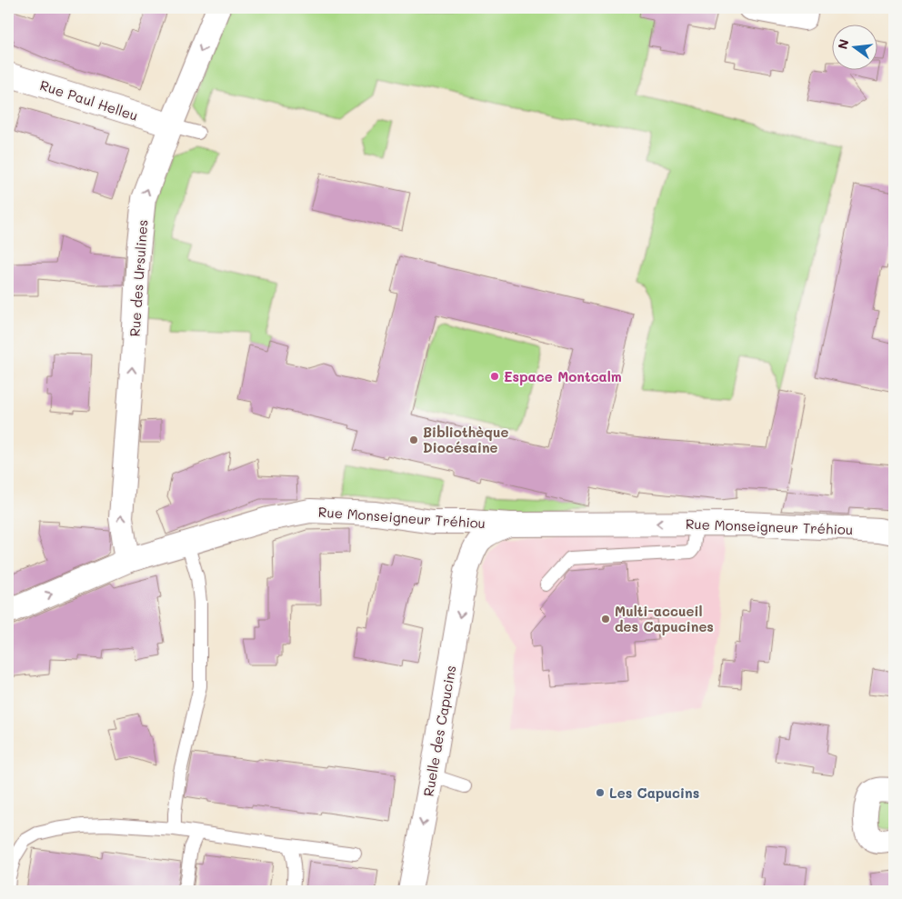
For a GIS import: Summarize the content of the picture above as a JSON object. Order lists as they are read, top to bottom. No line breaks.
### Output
{"streets":{"street":["Rue Paul Helleu","Rue des Ursulines","Rue Monseigneur Tréhiou","Ruelle des Capucins"]},"crossings":[["Rue Paul Helleu","Rue des Ursulines"],["Rue des Ursulines","Rue Monseigneur Tréhiou"],["Rue Monseigneur Tréhiou","Ruelle des Capucins"]],"one_way":["Ruelle des Capucins"],"places":["Espace Montcalm","Bibliothèque Diocésaine","Multi-accueil des Capucines","Les Capucins"],"north":"left"}
